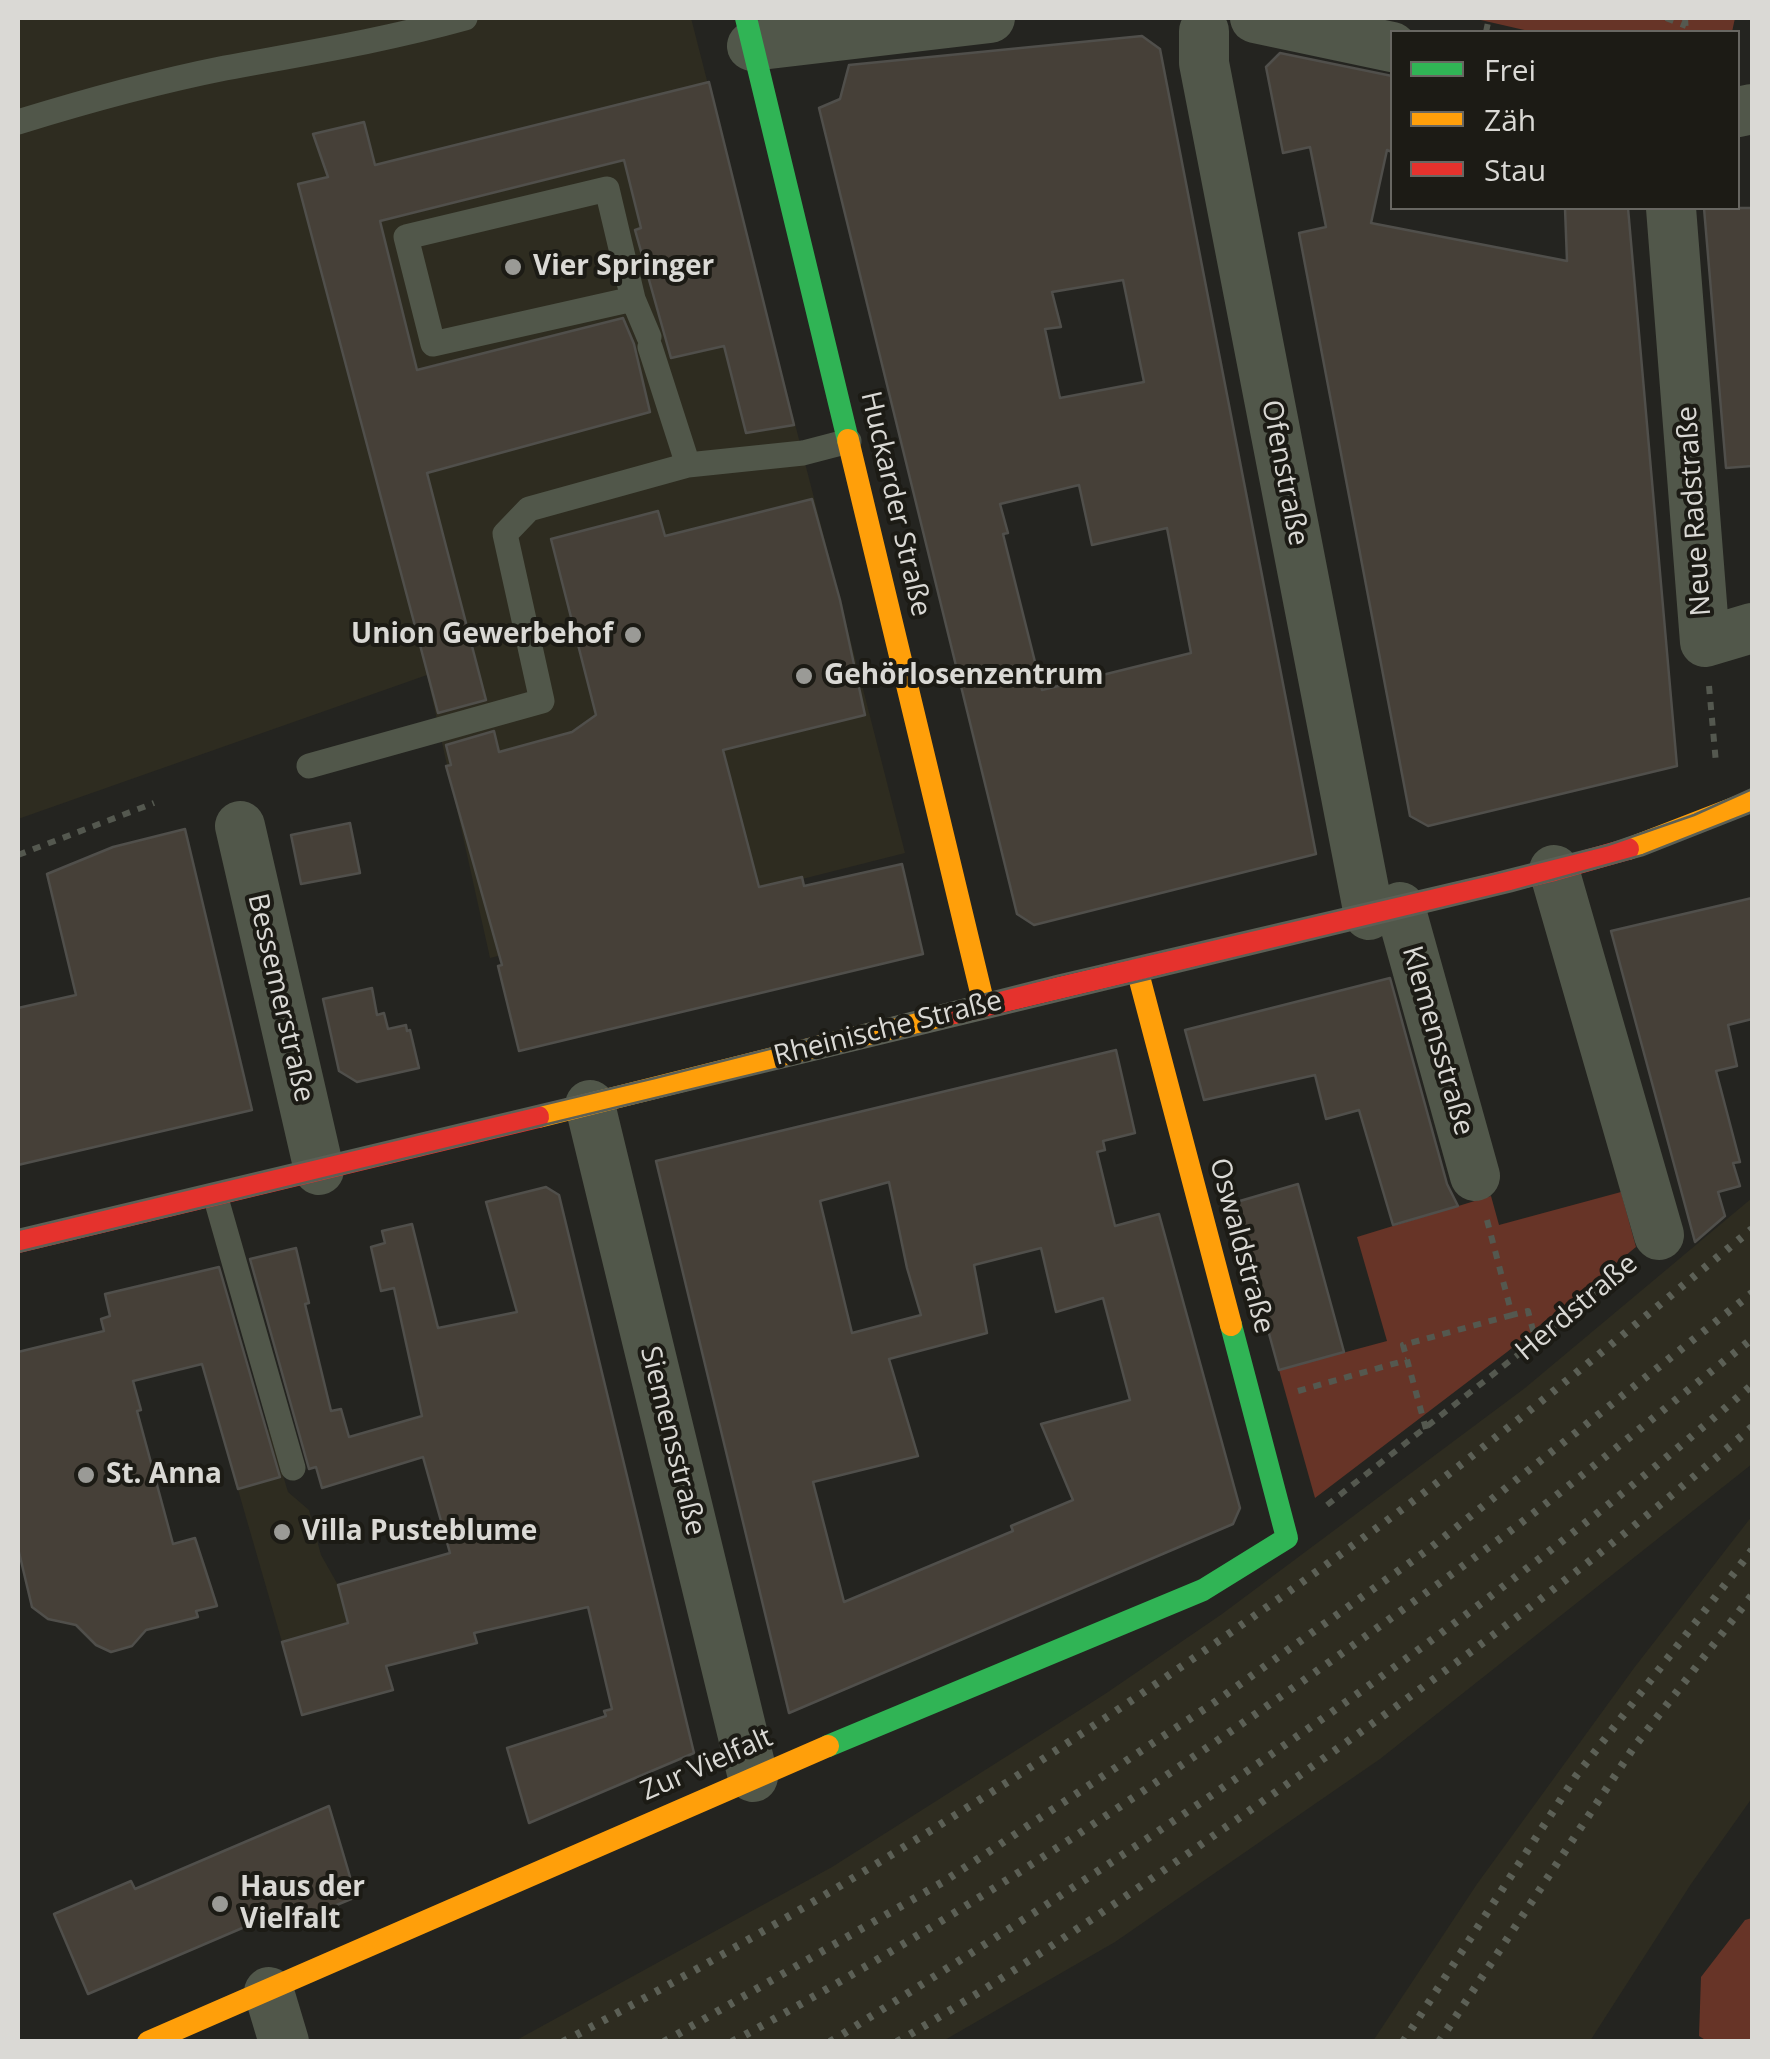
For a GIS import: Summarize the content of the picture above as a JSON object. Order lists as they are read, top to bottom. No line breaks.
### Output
{"streets":{"street":["Ofenstraße","Huckarder Straße","Neue Radstraße","Bessemerstraße","Rheinische Straße","Klemensstraße","Oswaldstraße","Herdstraße","Siemensstraße","Zur Vielfalt"]},"crossings":[["Ofenstraße","Rheinische Straße"],["Ofenstraße","Klemensstraße"],["Huckarder Straße","Rheinische Straße"],["Neue Radstraße","Rheinische Straße"],["Bessemerstraße","Rheinische Straße"],["Rheinische Straße","Klemensstraße"],["Rheinische Straße","Oswaldstraße"],["Rheinische Straße","Herdstraße"],["Rheinische Straße","Siemensstraße"],["Oswaldstraße","Herdstraße"],["Oswaldstraße","Zur Vielfalt"],["Herdstraße","Zur Vielfalt"],["Siemensstraße","Zur Vielfalt"]],"places":["Vier Springer","Union Gewerbehof","Gehörlosenzentrum","St. Anna","Villa Pusteblume","Haus der Vielfalt"],"legend":["Frei","Zäh","Stau"]}
